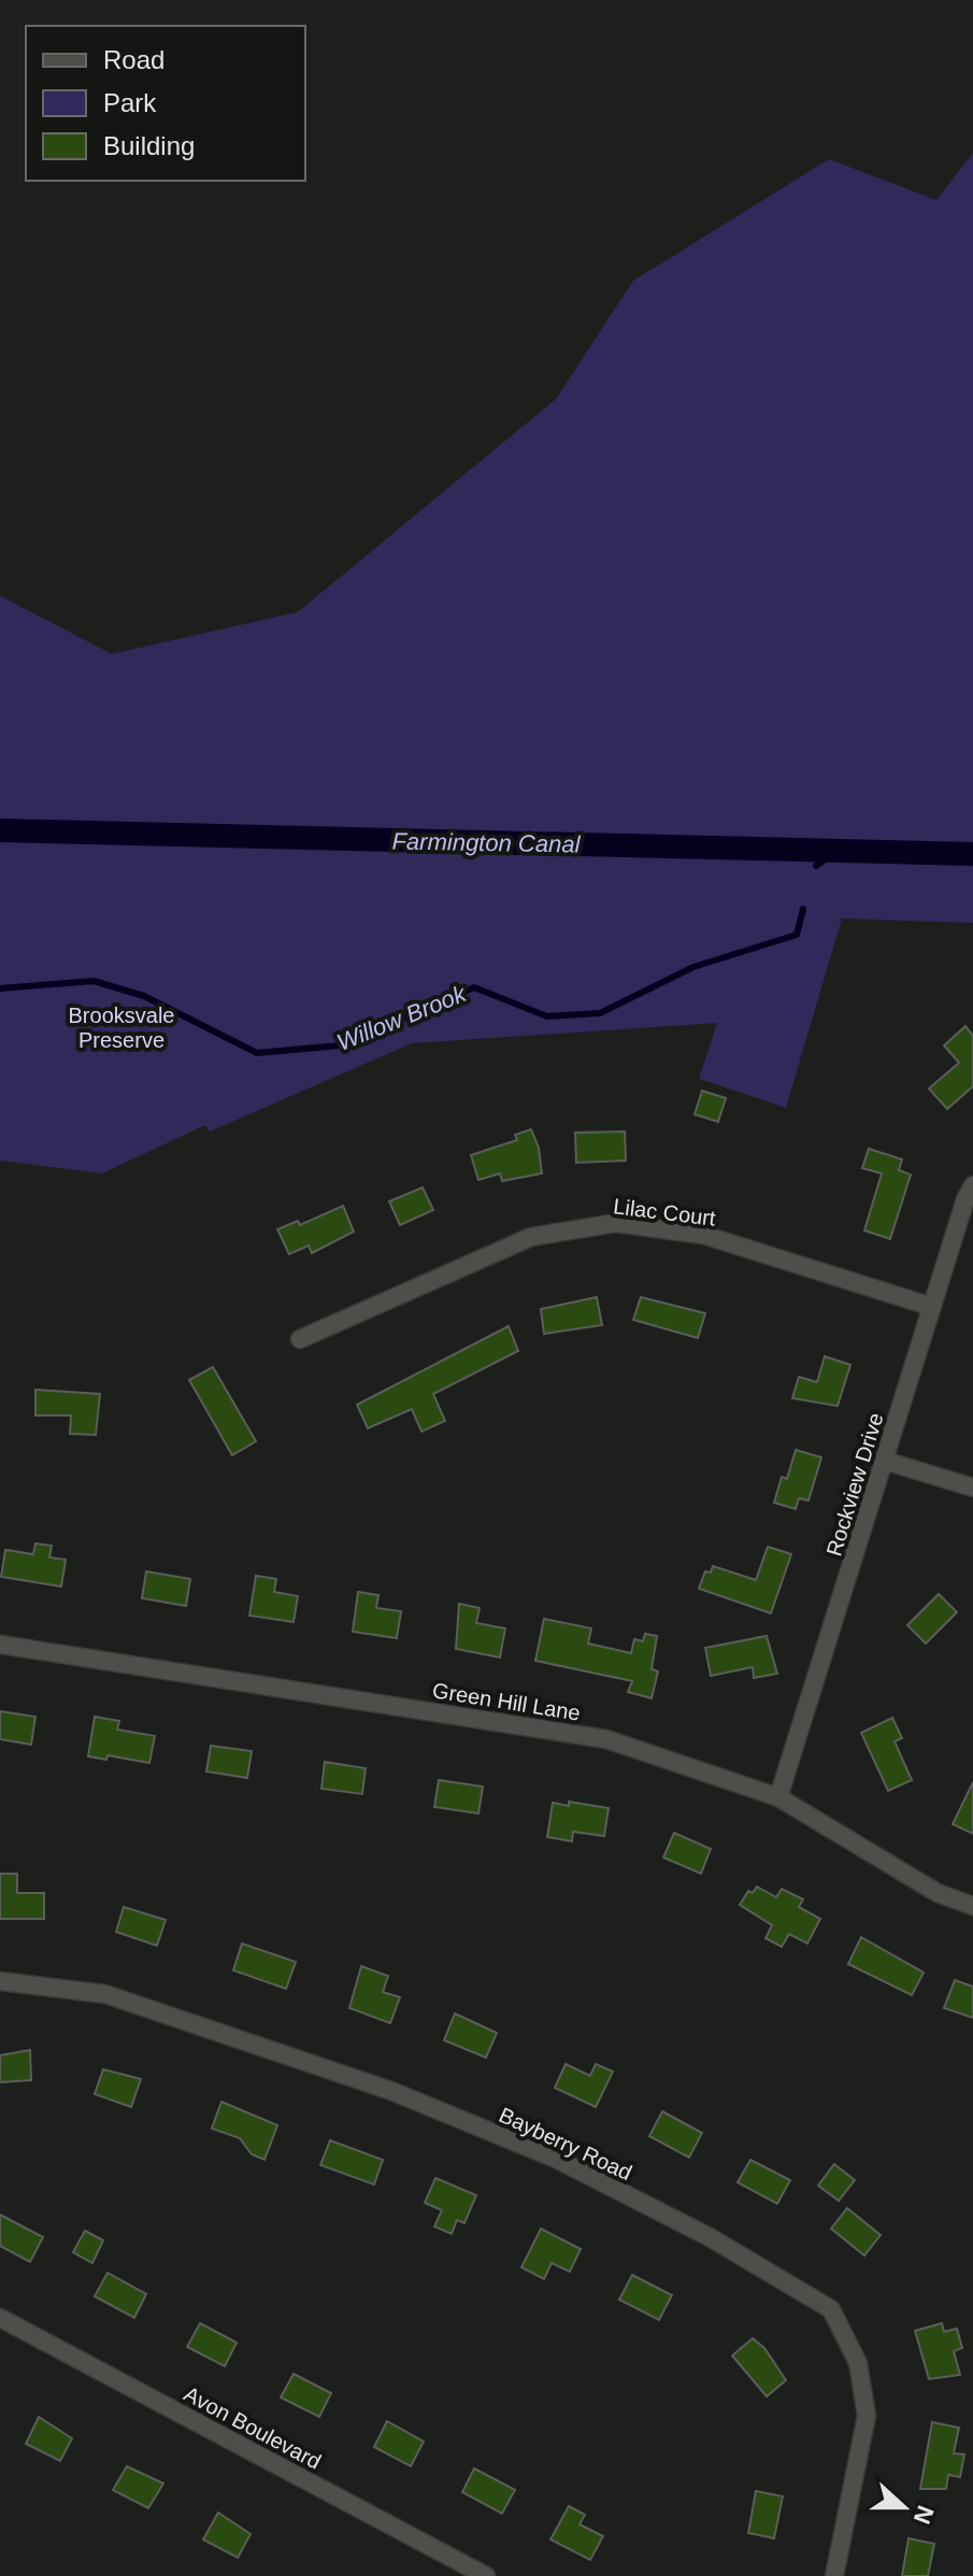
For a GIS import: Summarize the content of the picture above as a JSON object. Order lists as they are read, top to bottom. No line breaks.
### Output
{"streets":{"street":["Lilac Court","Rockview Drive","Green Hill Lane","Bayberry Road","Avon Boulevard"]},"crossings":[["Lilac Court","Rockview Drive"],["Rockview Drive","Green Hill Lane"]],"water":["Farmington Canal","Willow Brook"],"parks":["Brooksvale Preserve"],"legend":["Road","Park","Building"],"north":"right"}
